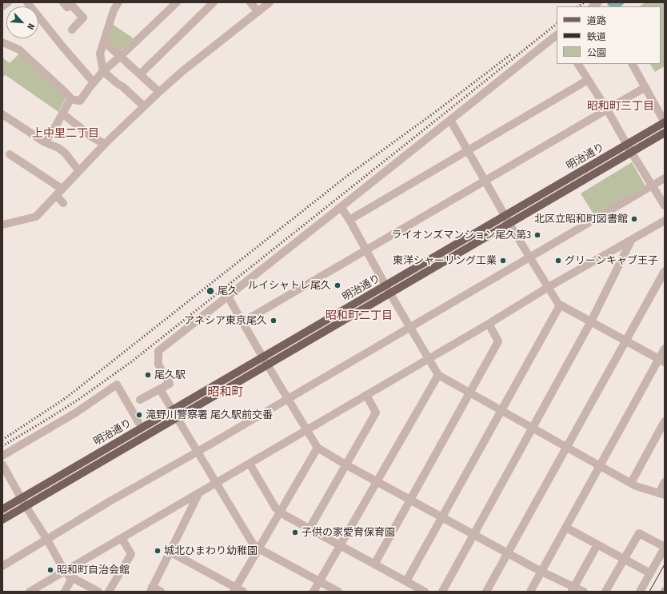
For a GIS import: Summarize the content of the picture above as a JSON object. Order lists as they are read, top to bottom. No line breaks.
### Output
{"streets":{"main road":["明治通り"]},"districts":["昭和町三丁目","上中里二丁目","昭和町二丁目","昭和町"],"places":["北区立昭和町図書館","ライオンズマンション尾久第3","東洋シャーリング工業","グリーンキャブ王子","ルイシャトレ尾久","尾久","アネシア東京尾久","尾久駅","滝野川警察署 尾久駅前交番","子供の家愛育保育園","城北ひまわり幼稚園","昭和町自治会館"],"legend":["道路","鉄道","公園"],"north":"bottom right"}
